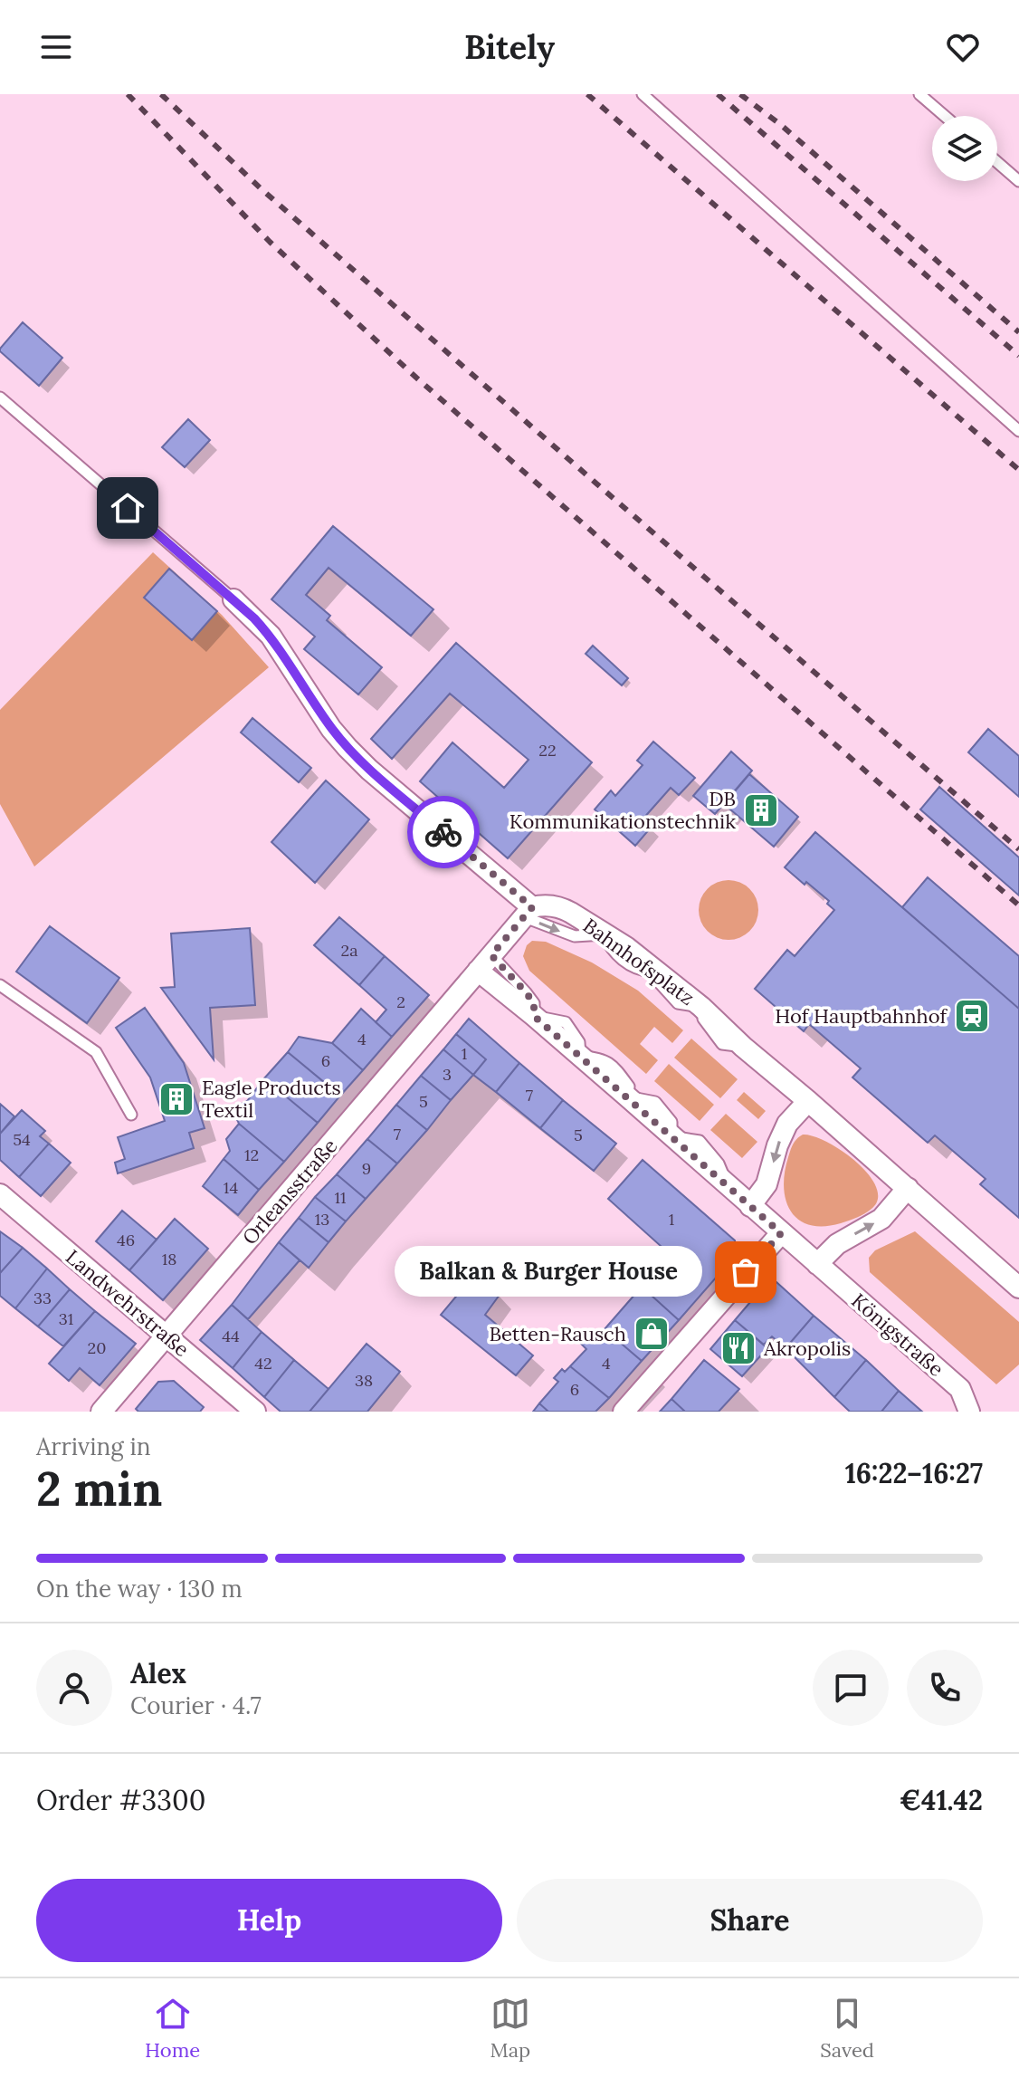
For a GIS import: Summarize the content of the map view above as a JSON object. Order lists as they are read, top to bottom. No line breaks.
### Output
{"streets":{"street":["Bahnhofsplatz","Orleansstraße","Landwehrstraße","Königstraße"]},"crossings":[["Orleansstraße","Landwehrstraße"]],"places":{"building":["DB Kommunikationstechnik","Eagle Products Textil"],"station":["Hof Hauptbahnhof"],"other":["Balkan & Burger House"],"shop":["Betten-Rausch"],"restaurant":["Akropolis"]},"house_numbers":["22","2a","2","4","1","6","3","7","5","7","5","54","12","9","14","11","13","1","46","18","33","31","44","20","42","4","38","6"],"page":{"header":"Bitely","bubble":"Balkan & Burger House","heading":["2 min","Arriving in","16:22–16:27"],"panel":["Alex","Courier · 4.7","Order #3300","€41.42"],"bar":"On the way · 130 m","buttons":["Help","Share"],"tabs":["Home","Map","Saved"]}}
